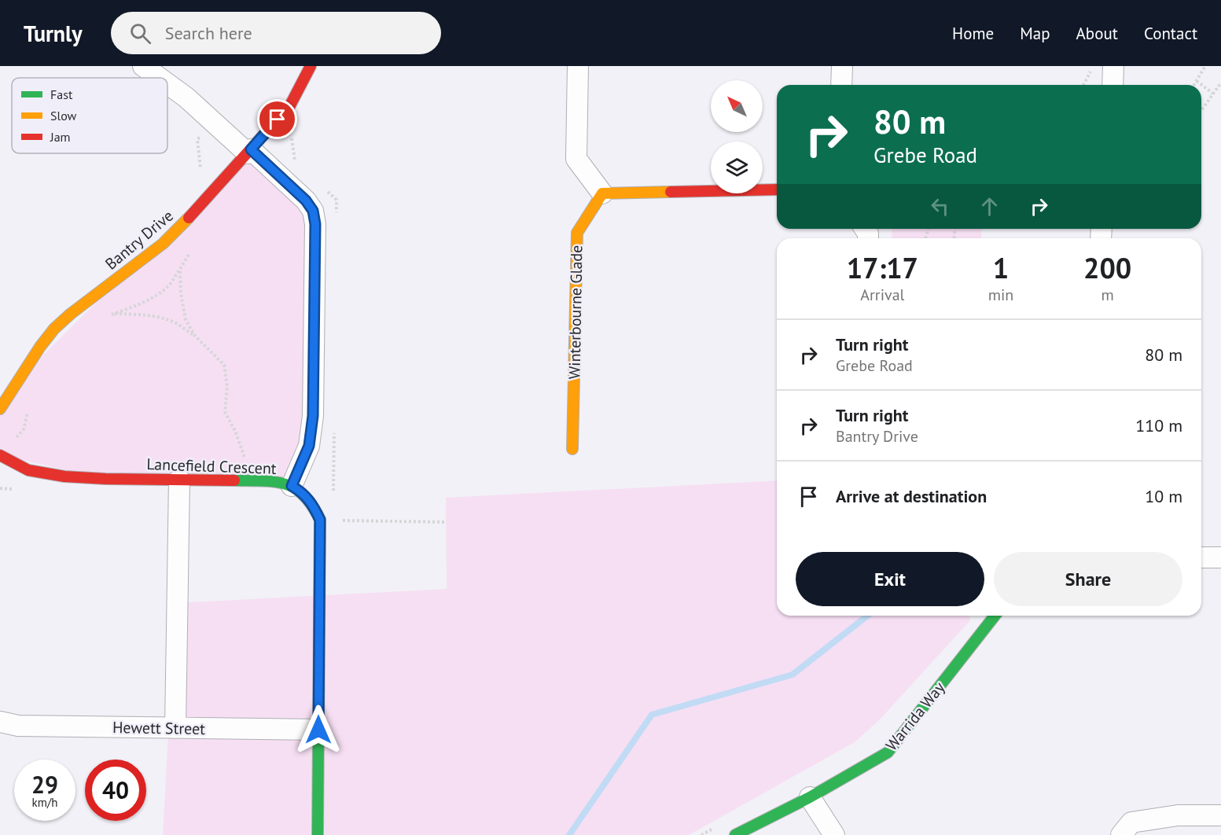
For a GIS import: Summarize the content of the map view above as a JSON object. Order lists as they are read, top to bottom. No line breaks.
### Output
{"streets":{"street":["Bantry Drive","Winterbourne Glade","Lancefield Crescent","Warrida Way","Hewett Street"]},"crossings":[["Lancefield Crescent","Hewett Street"]],"legend":["Fast","Slow","Jam"],"north":"top left","page":{"header":"Turnly","search":"Search here","nav":["Home","Map","About","Contact"],"turn":["80 m","Grebe Road"],"eta":["17:17","Arrival","1","min","200","m"],"list":[{"name":"Turn right","note":"Grebe Road","value":"80 m"},{"name":"Turn right","note":"Bantry Drive","value":"110 m"},{"name":"Arrive at destination","value":"10 m"}],"buttons":["Exit","Share"],"speed":"29 km/h","limit":"40"}}
